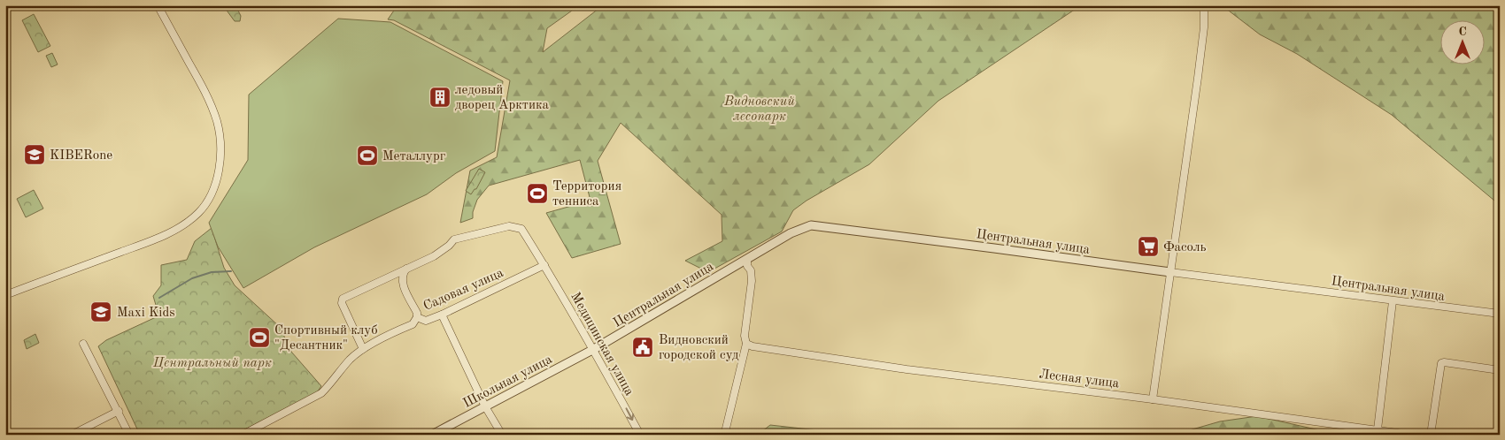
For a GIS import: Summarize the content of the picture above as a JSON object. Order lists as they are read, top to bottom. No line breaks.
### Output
{"streets":{"street":["Центральная улица","Садовая улица","Медицинская улица","Лесная улица","Школьная улица"]},"crossings":[["Центральная улица","Медицинская улица"],["Центральная улица","Школьная улица"],["Садовая улица","Медицинская улица"],["Медицинская улица","Школьная улица"]],"parks":["Видновский лесопарк","Центральный парк"],"places":{"building":["ледовый дворец Арктика"],"school or university":["KIBERone","Maxi Kids"],"sports":["Металлург","Территория тенниса","Спортивный клуб \"Десантник\""],"supermarket":["Фасоль"],"public building":["Видновский городской суд"]},"north":"top"}
